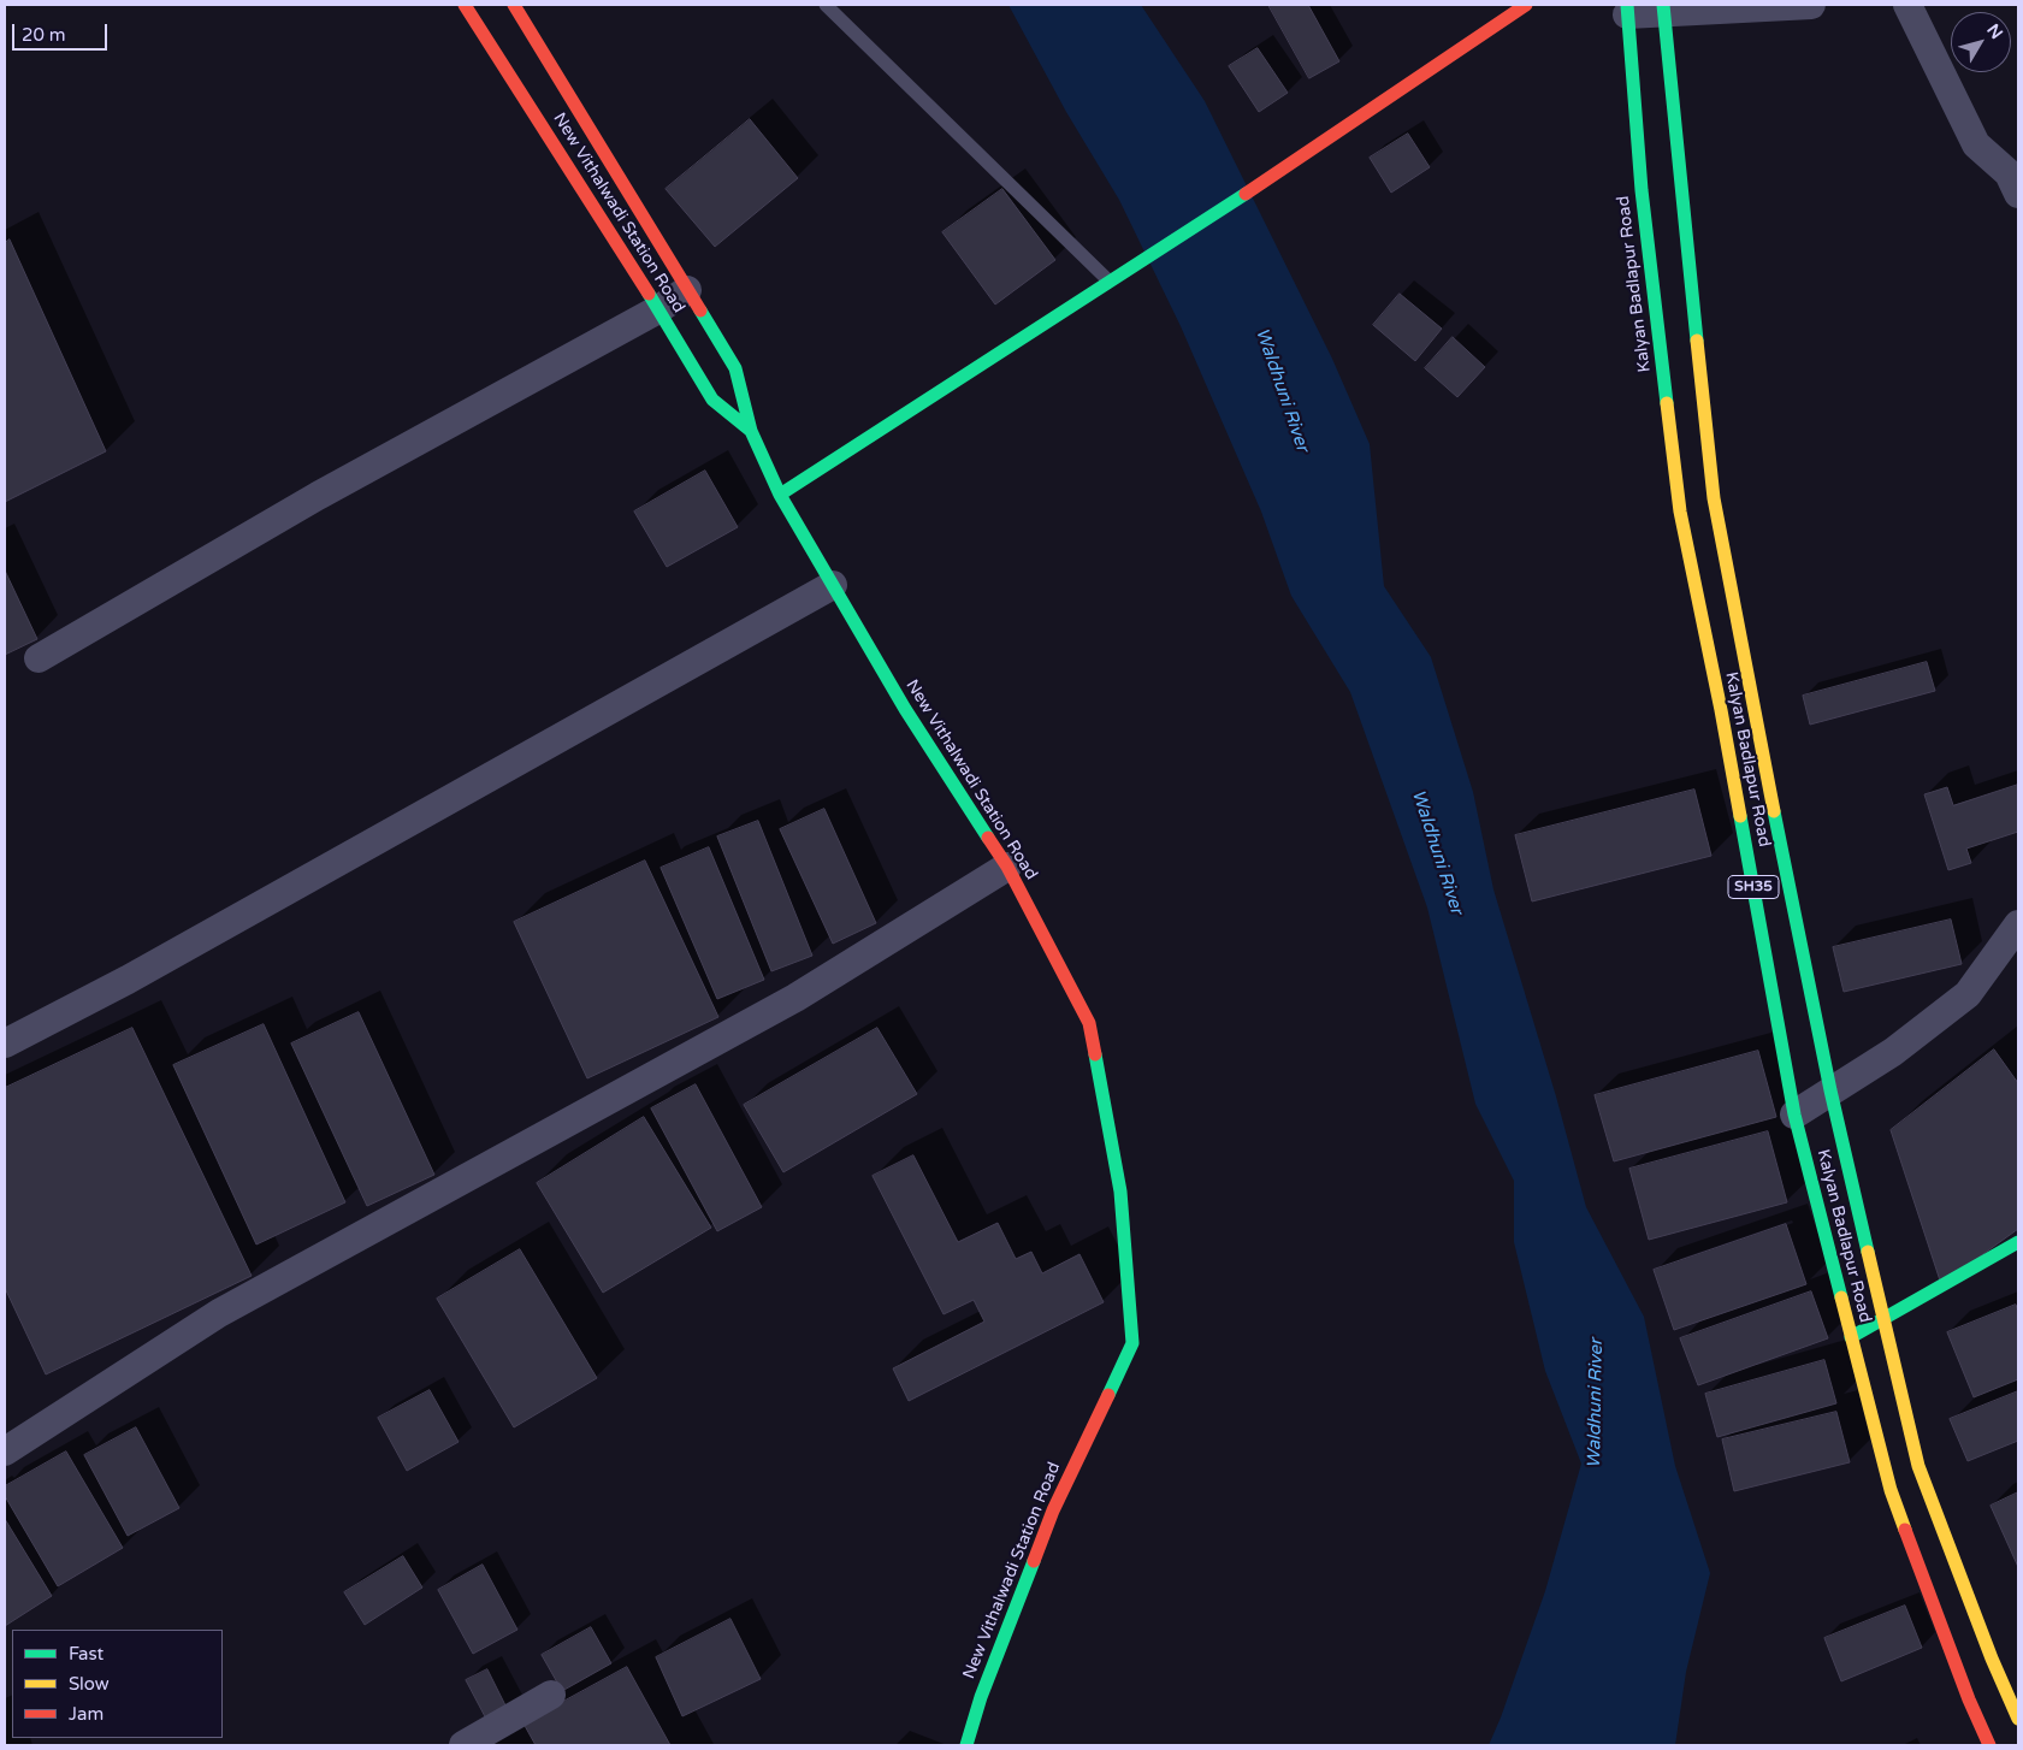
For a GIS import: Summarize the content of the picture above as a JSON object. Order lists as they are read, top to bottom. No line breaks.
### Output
{"streets":{"street":["New Vithalwadi Station Road","Kalyan Badlapur Road","SH35"]},"water":["Waldhuni River"],"legend":["Fast","Slow","Jam"],"scale_bar":"20 m","north":"top right"}
